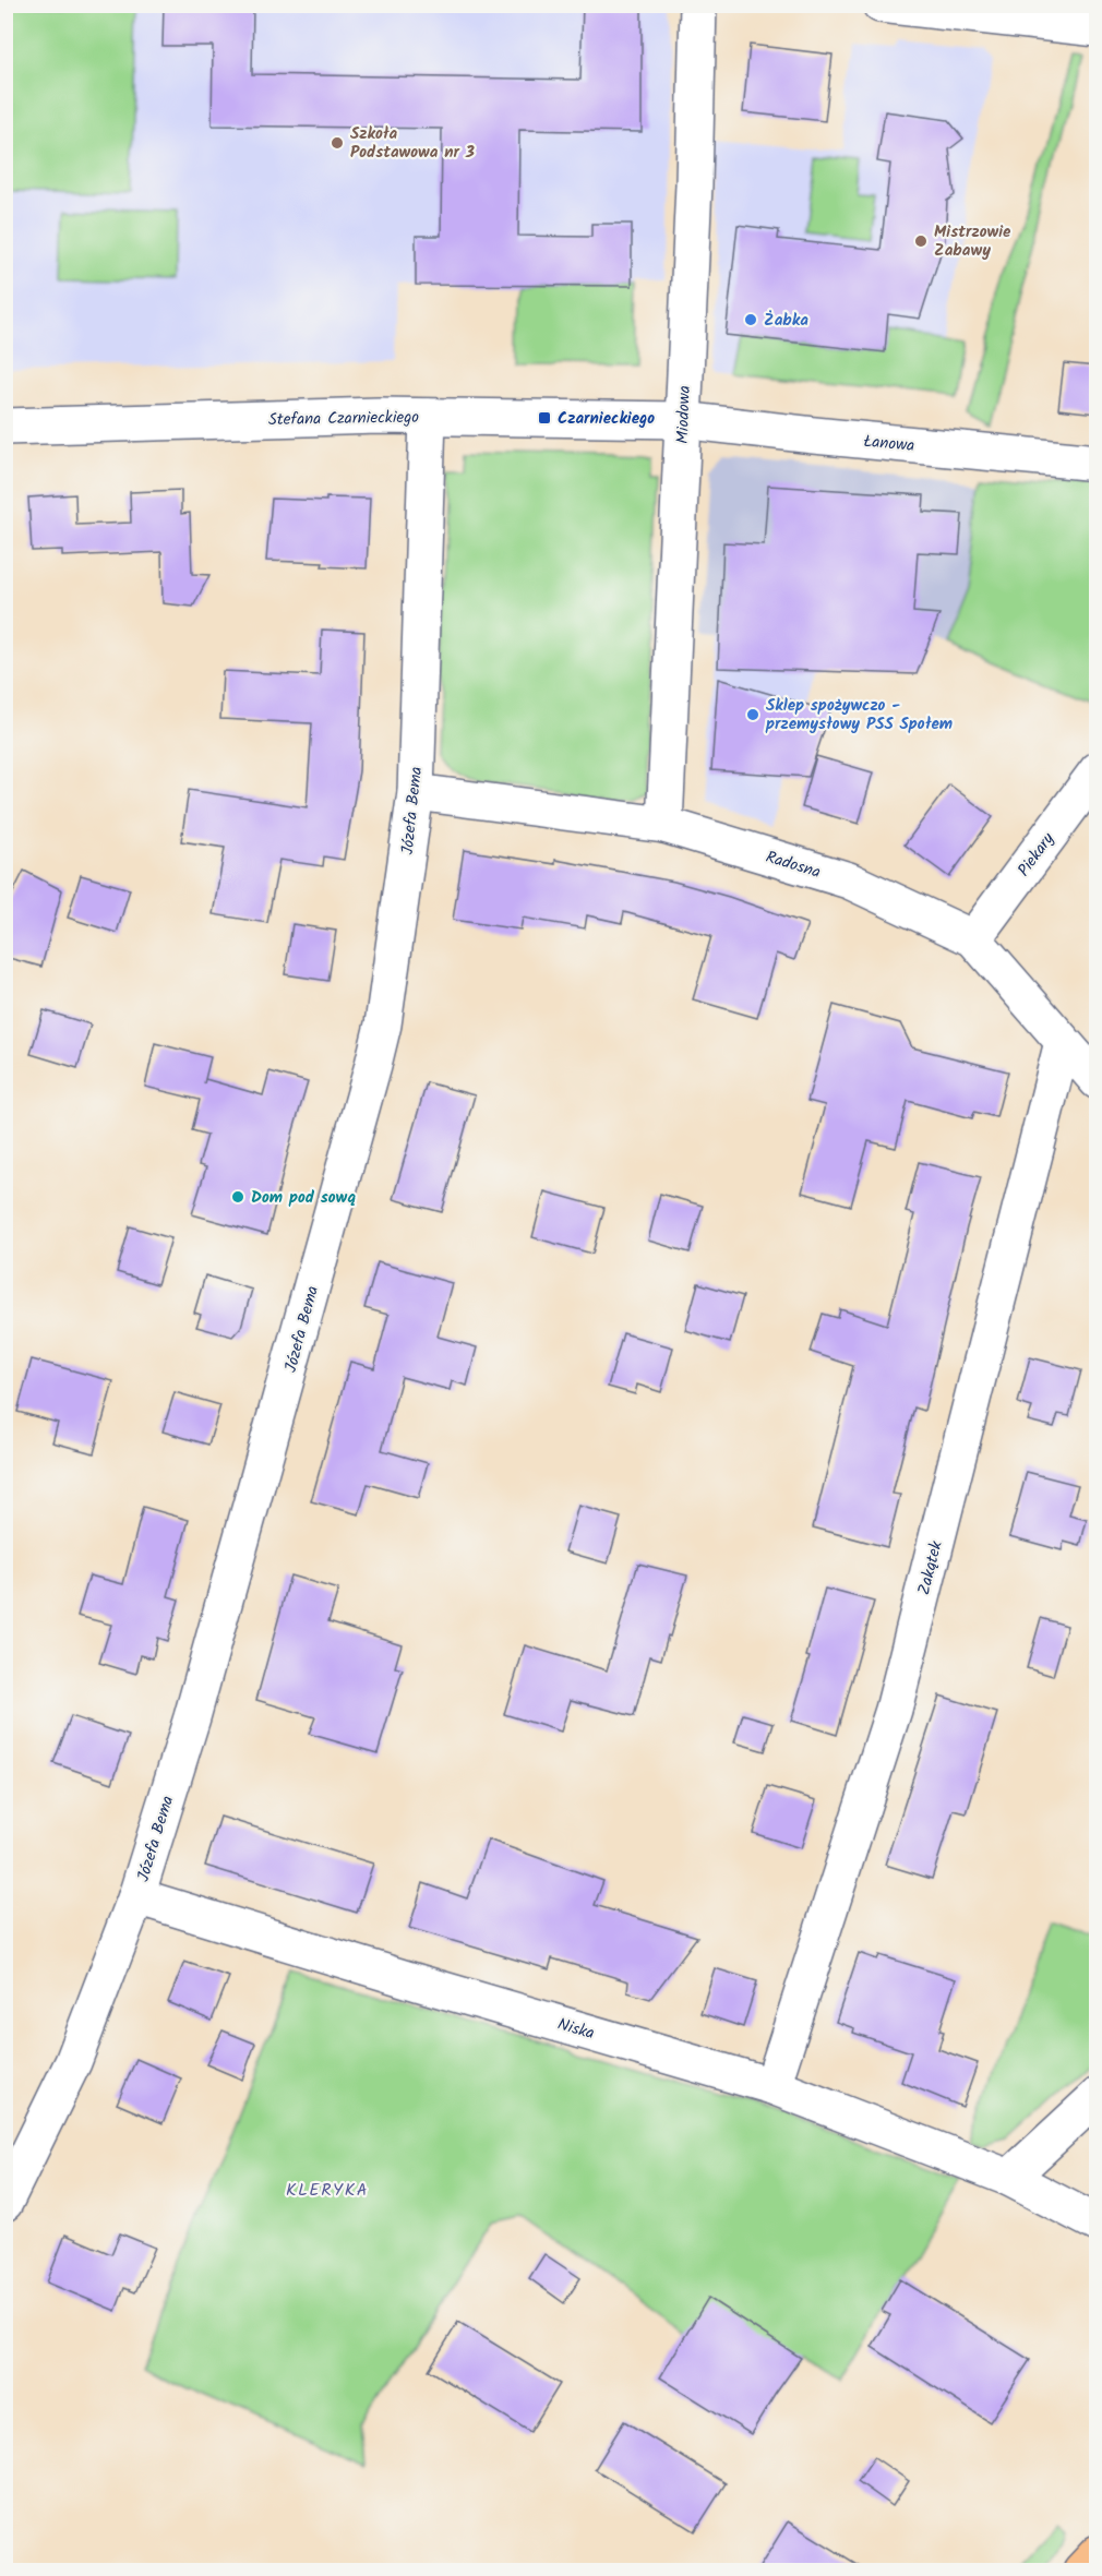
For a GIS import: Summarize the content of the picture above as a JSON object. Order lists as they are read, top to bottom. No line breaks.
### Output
{"streets":{"street":["Miodowa","Stefana Czarnieckiego","Łanowa","Józefa Bema","Piekary","Radosna","Zakątek","Niska"]},"crossings":[["Miodowa","Stefana Czarnieckiego"],["Miodowa","Łanowa"],["Miodowa","Radosna"],["Stefana Czarnieckiego","Łanowa"],["Stefana Czarnieckiego","Józefa Bema"],["Józefa Bema","Radosna"],["Józefa Bema","Niska"],["Piekary","Radosna"],["Radosna","Zakątek"],["Zakątek","Niska"]],"districts":["KLERYKA"],"places":{"other":["Szkoła Podstawowa nr 3","Mistrzowie Zabawy","Żabka","Sklep spożywczo - przemysłowy PSS Społem","Dom pod sową"],"transit":["Czarnieckiego"]}}
